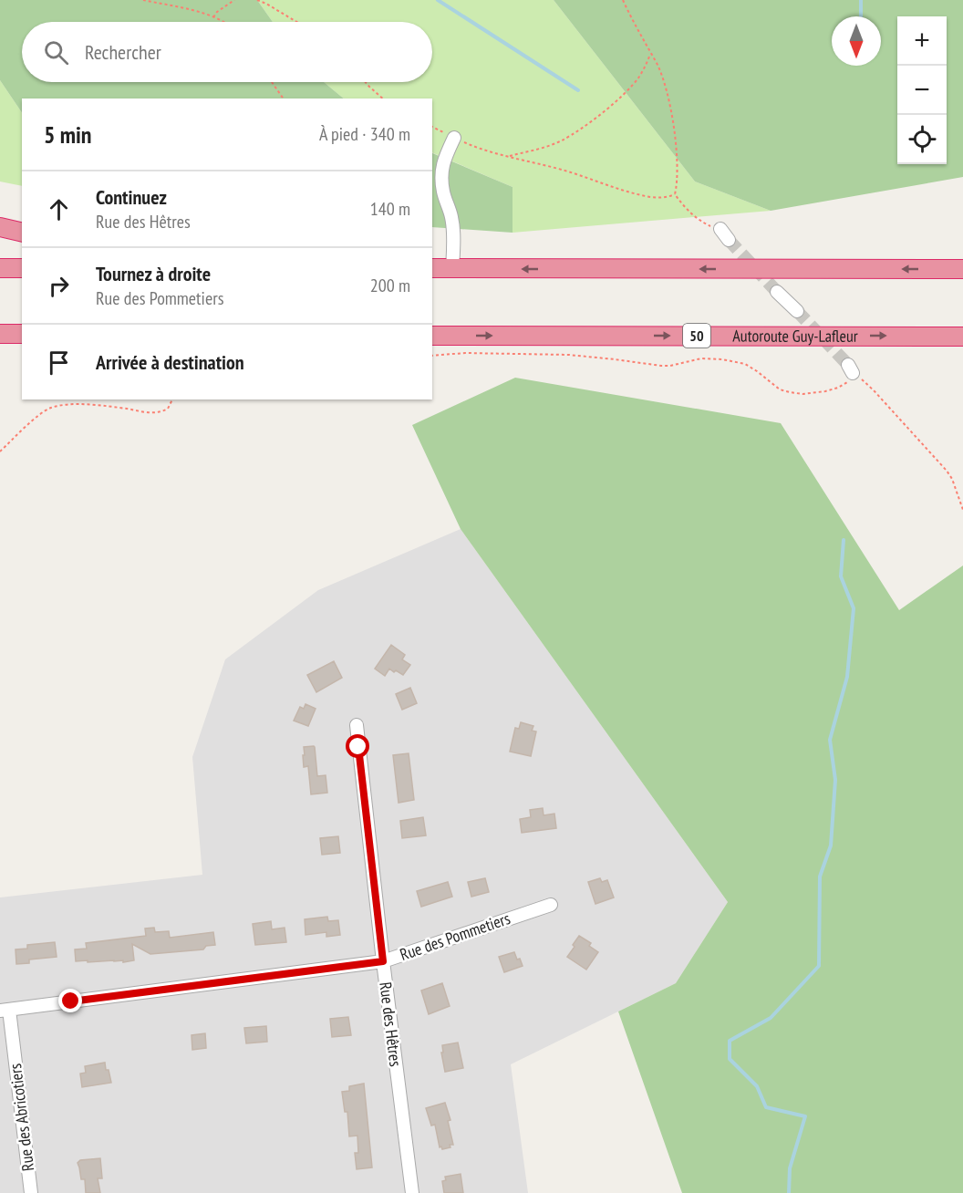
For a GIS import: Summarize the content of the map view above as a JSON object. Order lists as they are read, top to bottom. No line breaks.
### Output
{"streets":{"highway":["50","Autoroute Guy-Lafleur"],"street":["Rue des Pommetiers","Rue des Hêtres","Rue des Abricotiers"]},"crossings":[["Rue des Pommetiers","Rue des Hêtres"],["Rue des Pommetiers","Rue des Abricotiers"]],"north":"bottom","page":{"map_buttons":["+","−"],"search":"Rechercher","heading":["5 min","À pied · 340 m"],"list":[["Continuez","Rue des Hêtres","140 m"],["Tournez à droite","Rue des Pommetiers","200 m"],"Arrivée à destination"]}}
